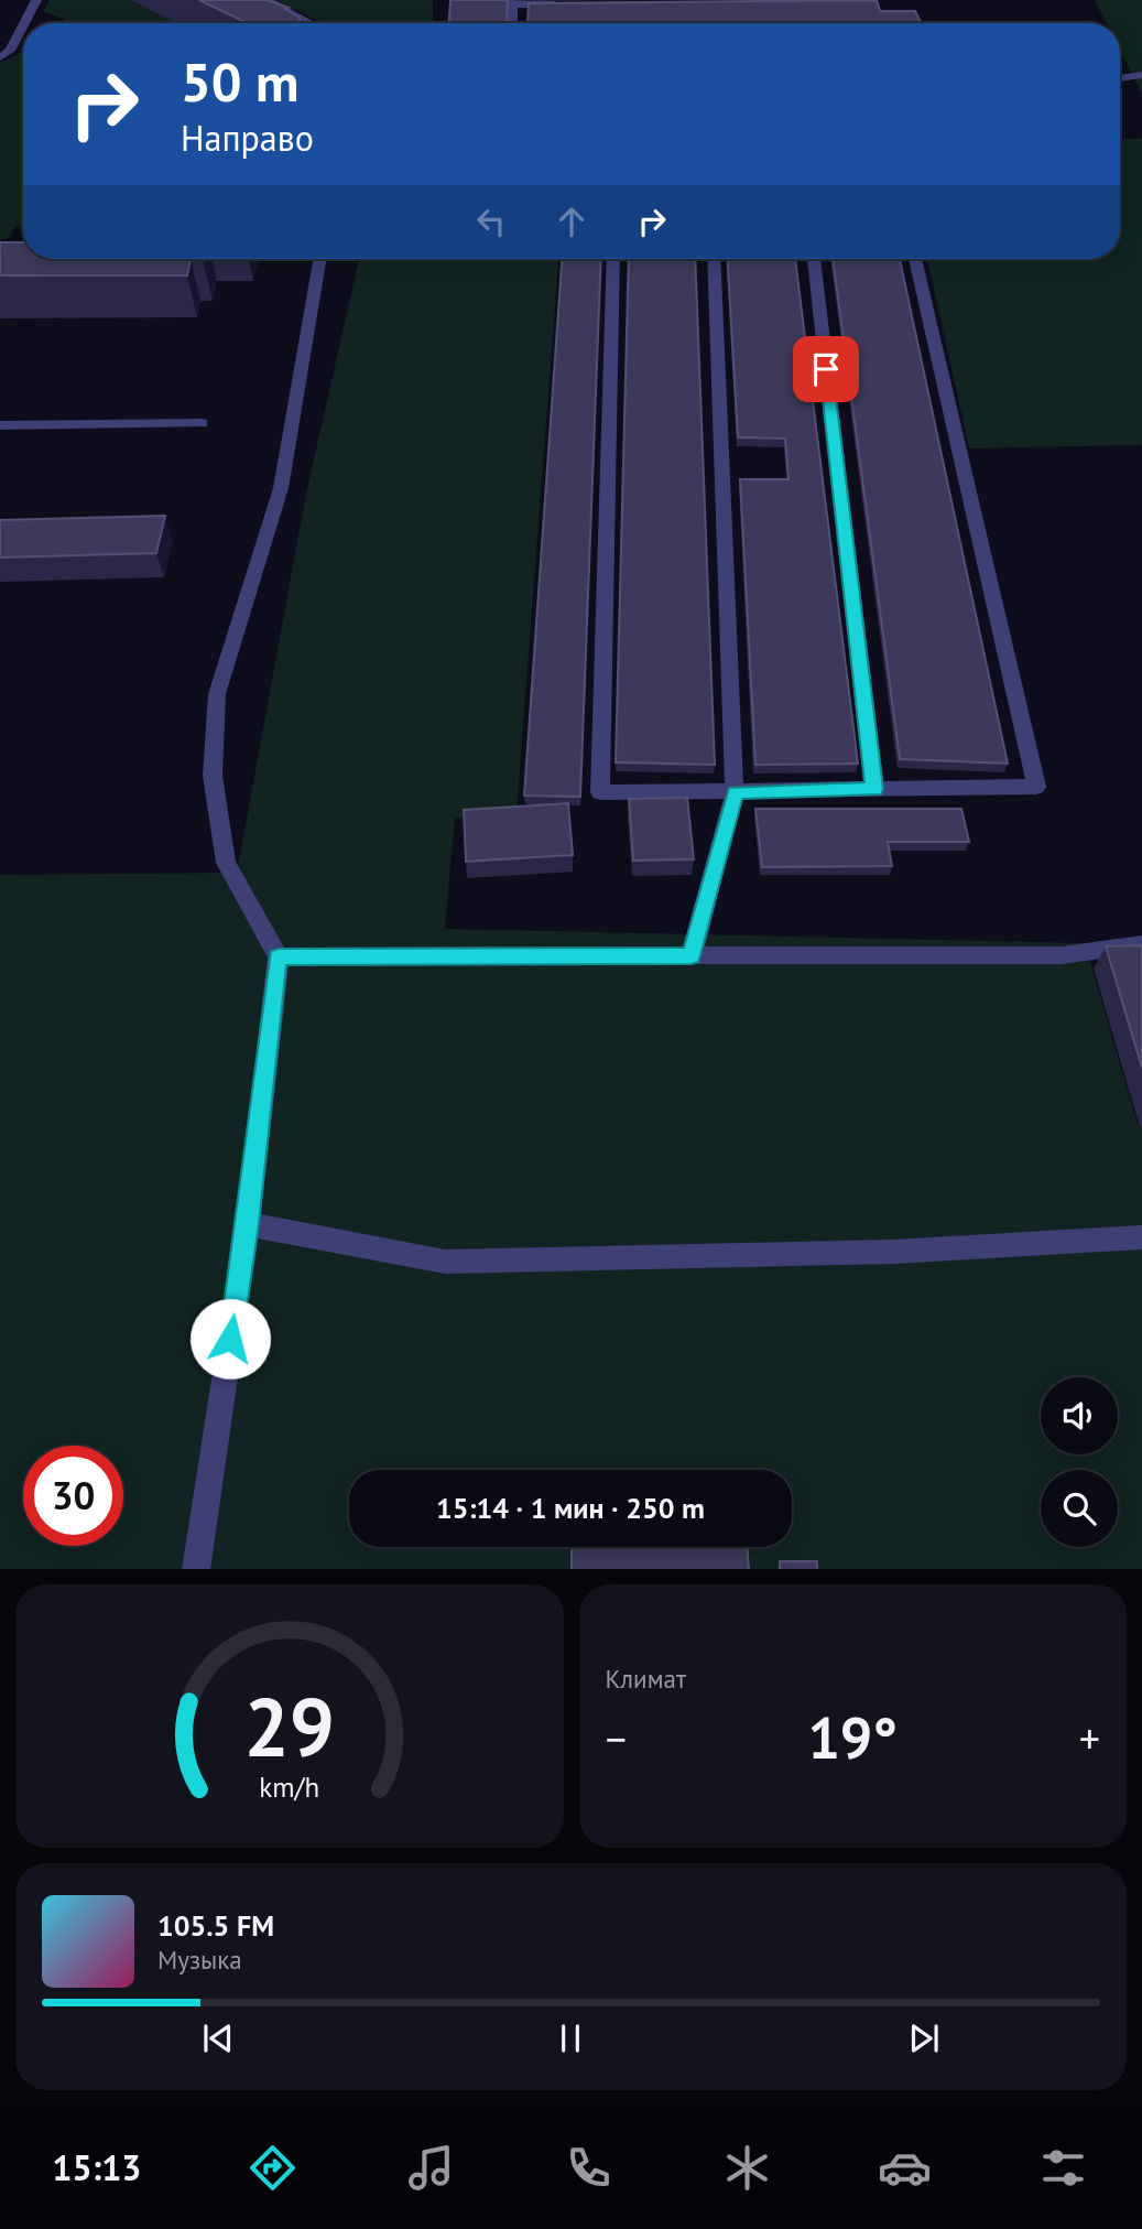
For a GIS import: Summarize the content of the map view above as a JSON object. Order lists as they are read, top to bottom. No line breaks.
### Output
{"page":{"turn":["50 m","Направо"],"limit":"30","trip":"15:14 · 1 мин · 250 m","tile":"Климат","heat":["−","19°","+"],"song":["105.5 FM","Музыка"],"tabs":"15:13","gauge":["29","km/h"]}}
